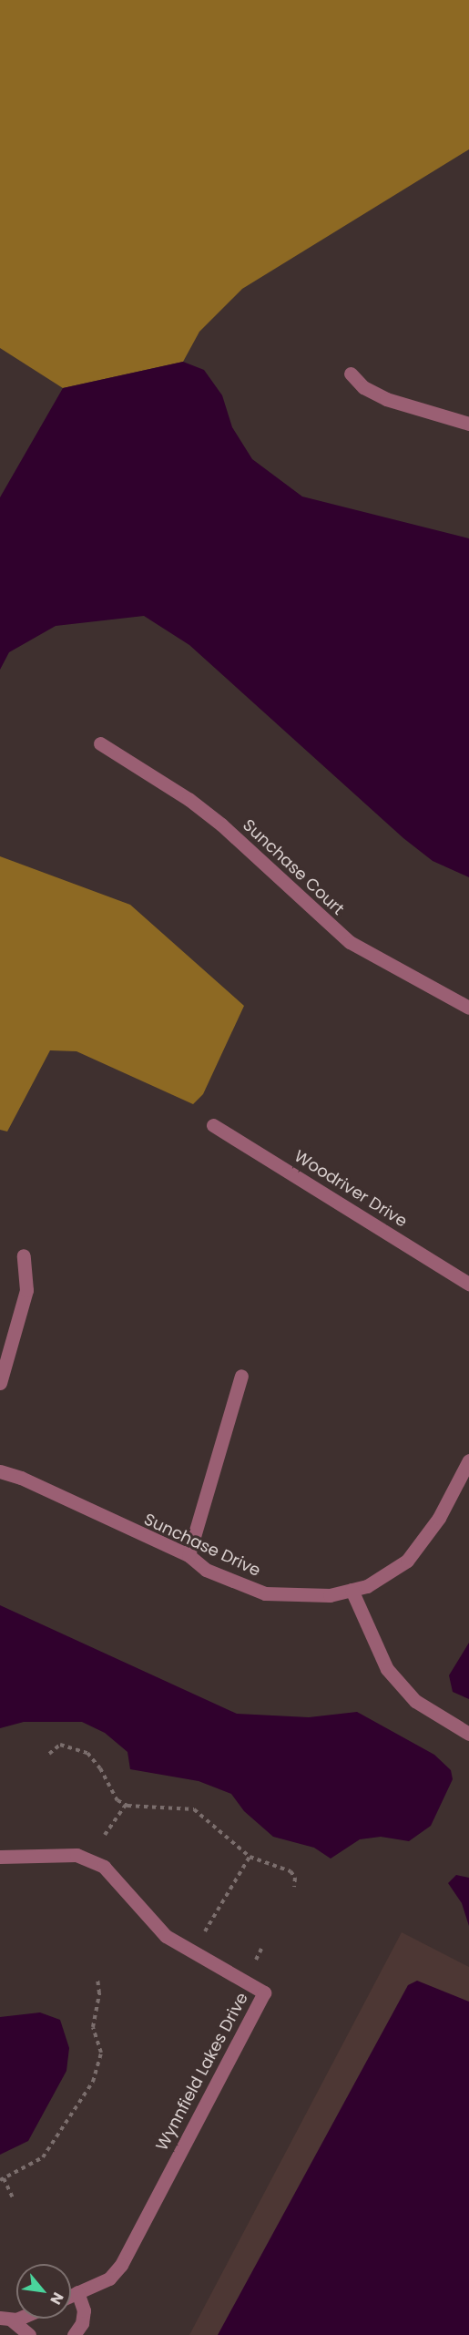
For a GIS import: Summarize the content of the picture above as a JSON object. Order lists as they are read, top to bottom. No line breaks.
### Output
{"streets":{"street":["Sunchase Court","Woodriver Drive","Sunchase Drive","Wynnfield Lakes Drive"]},"north":"bottom right"}
